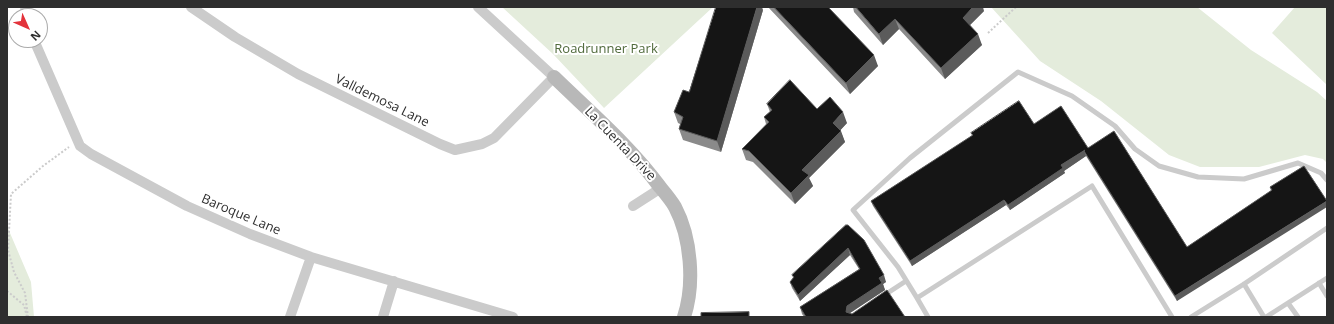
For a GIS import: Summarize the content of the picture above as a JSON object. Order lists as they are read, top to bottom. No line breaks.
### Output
{"streets":{"street":["Valldemosa Lane","La Cuenta Drive","Baroque Lane"]},"crossings":[["Valldemosa Lane","La Cuenta Drive"]],"parks":["Roadrunner Park"],"north":"bottom right"}
